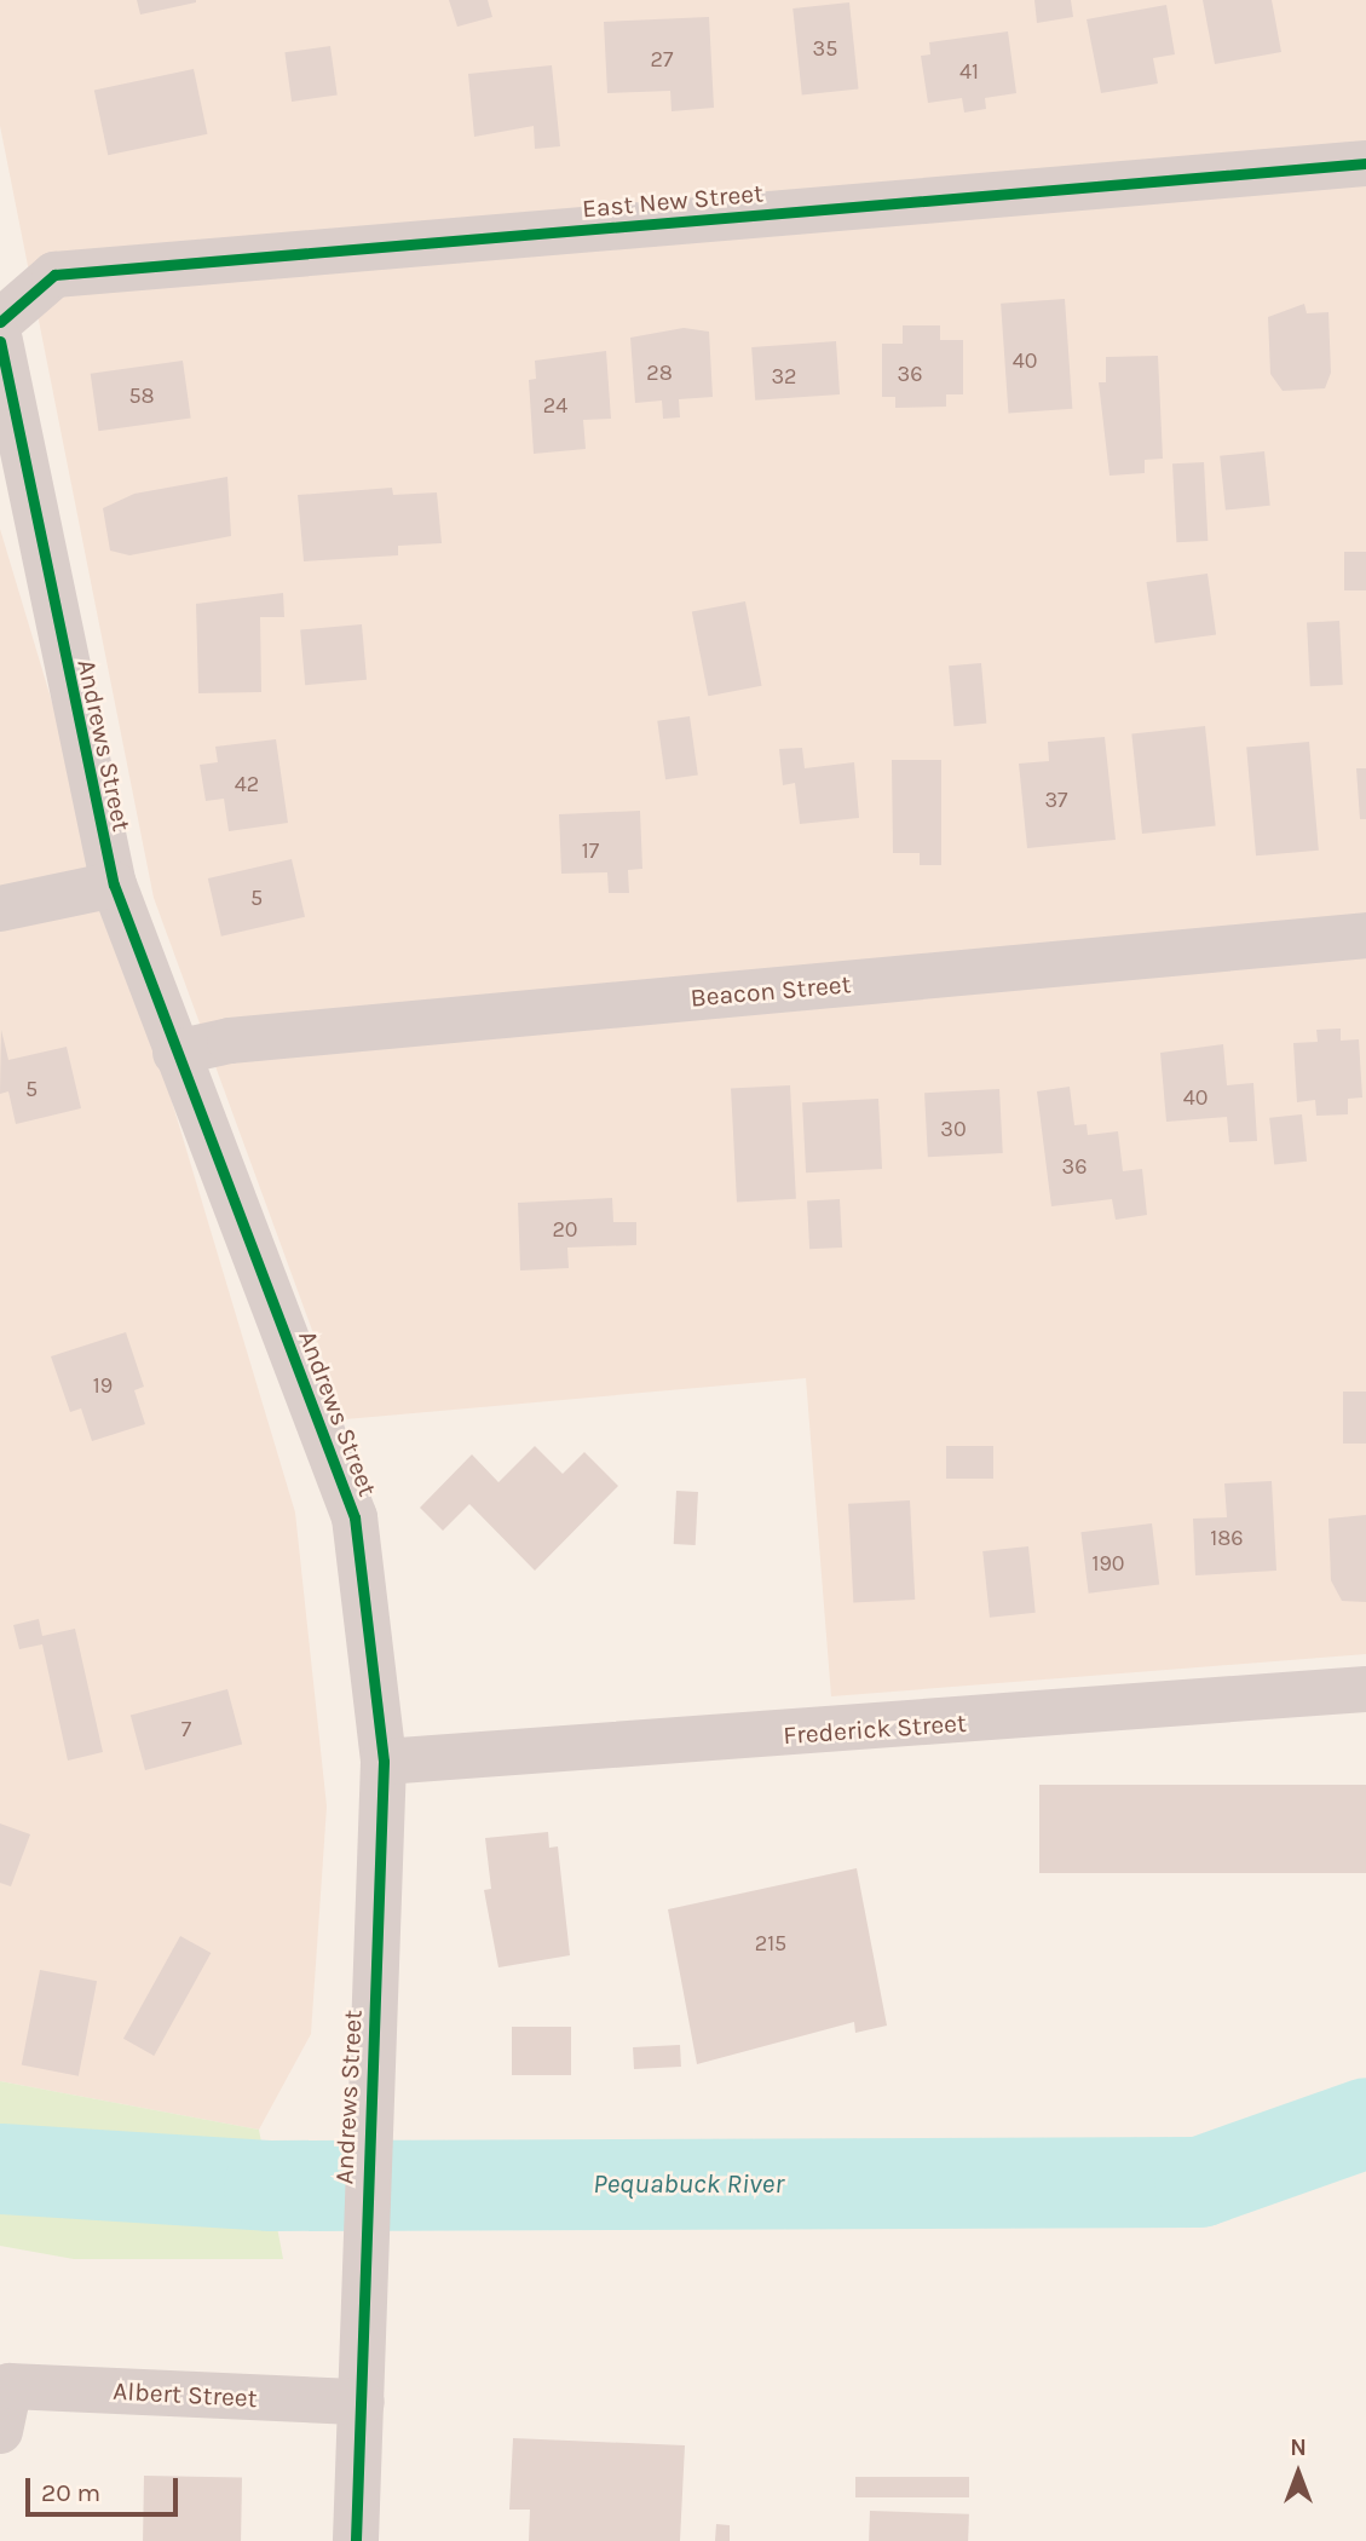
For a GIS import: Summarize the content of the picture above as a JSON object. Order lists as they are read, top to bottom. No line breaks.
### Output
{"streets":{"street":["East New Street","Andrews Street","Beacon Street","Frederick Street","Albert Street"]},"crossings":[["Andrews Street","Beacon Street"],["Andrews Street","Frederick Street"],["Andrews Street","Albert Street"]],"water":["Pequabuck River"],"house_numbers":["35","27","41","40","28","36","32","58","24","42","37","17","5","5","40","30","36","20","19","186","190","7","215"],"scale_bar":"20 m","north":"top"}
